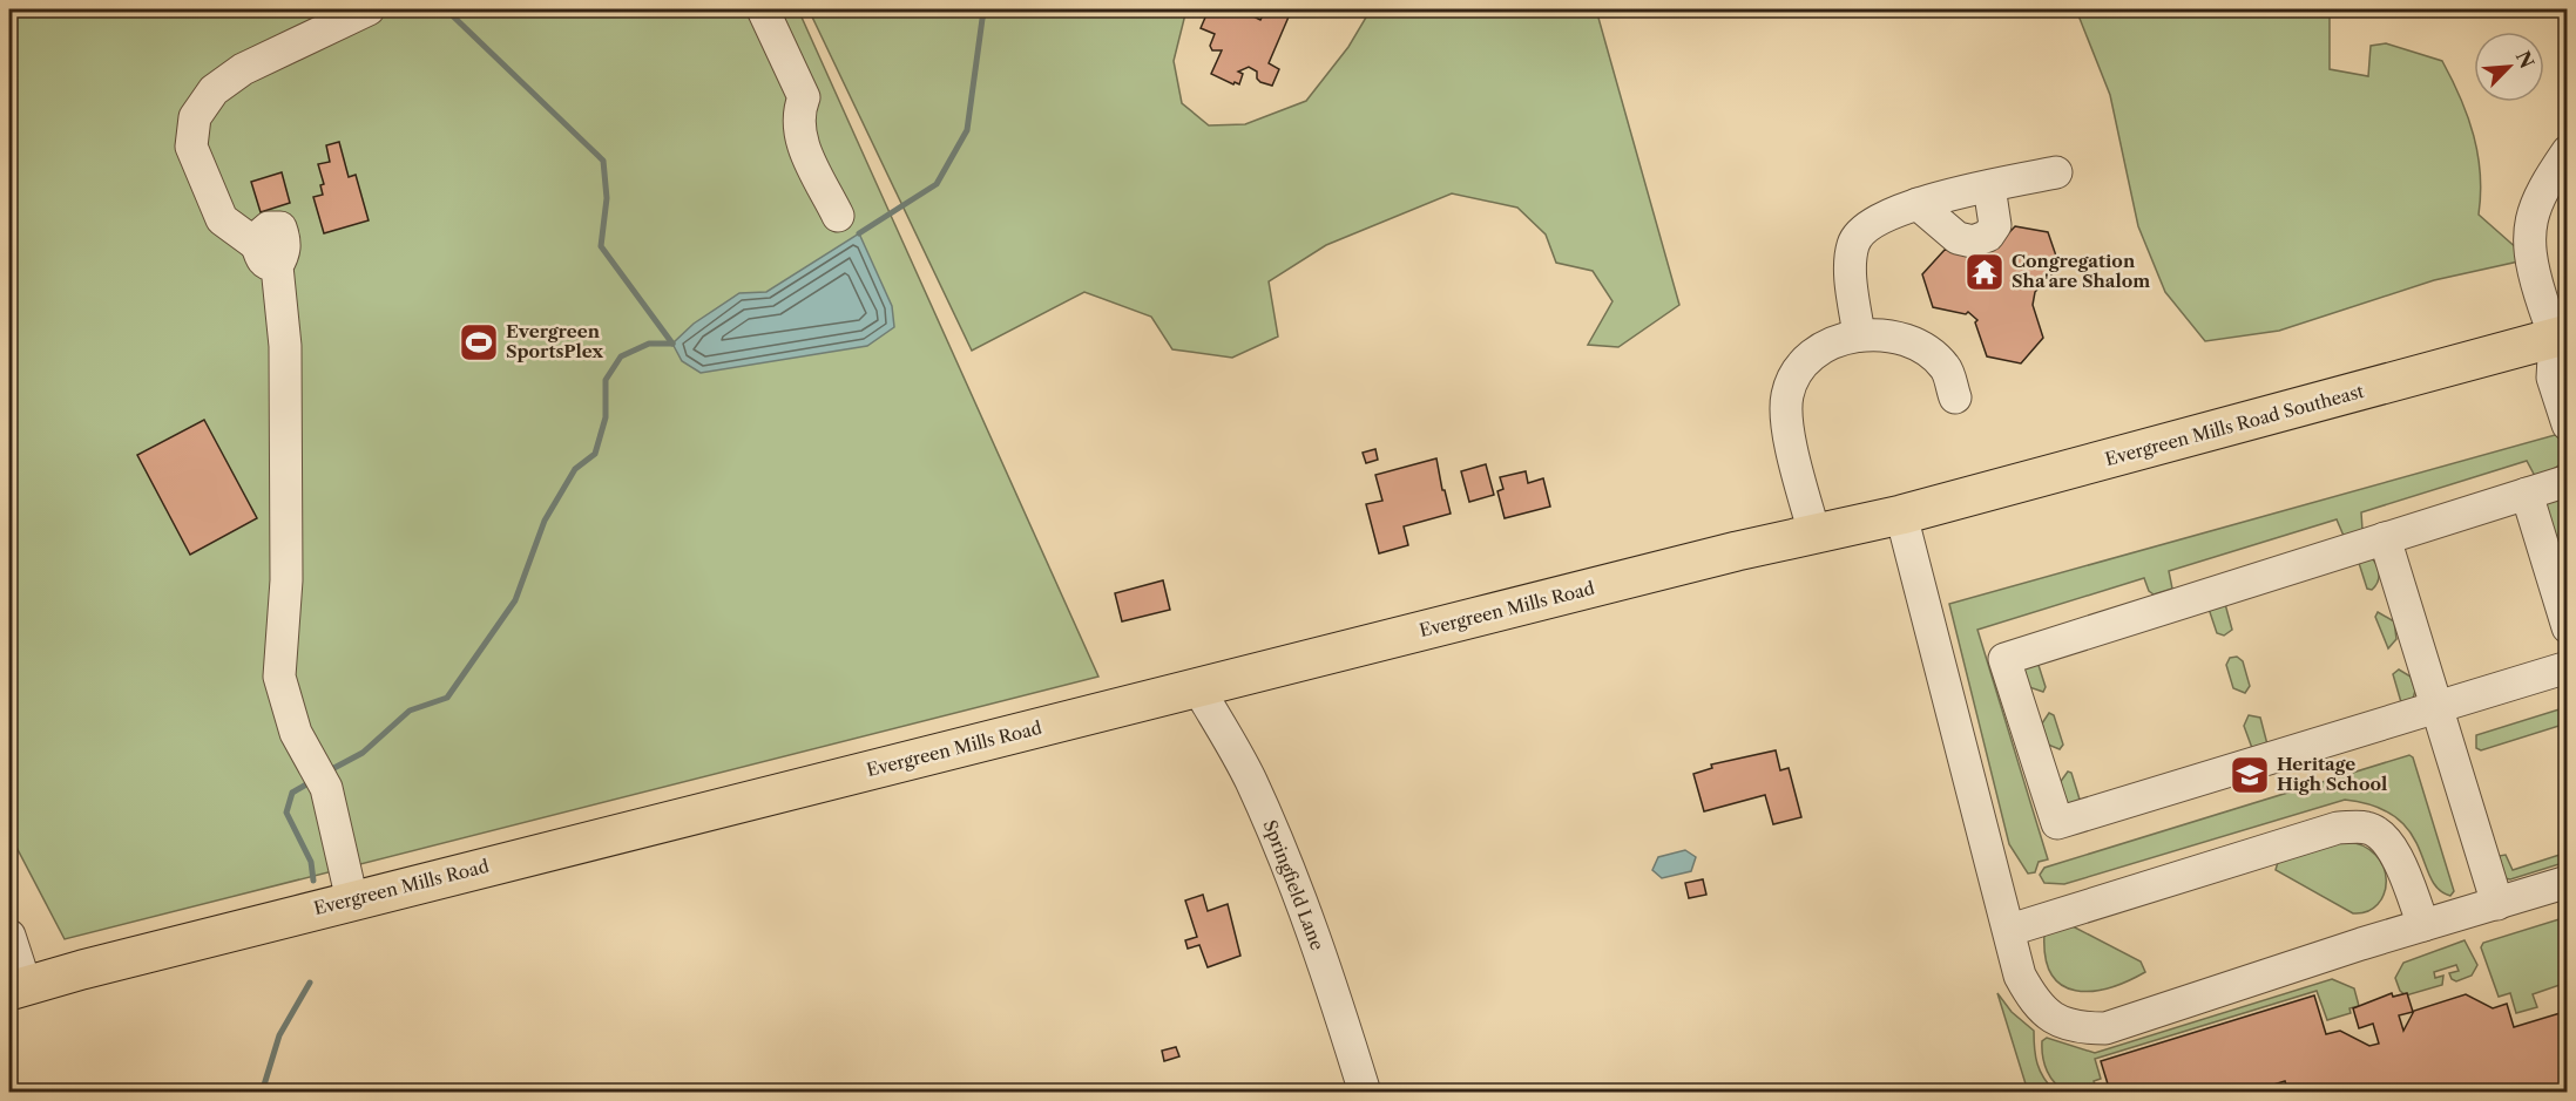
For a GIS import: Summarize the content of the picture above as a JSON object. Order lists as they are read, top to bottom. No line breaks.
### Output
{"streets":{"main road":["Evergreen Mills Road Southeast","Evergreen Mills Road"],"street":["Springfield Lane"]},"crossings":[["Evergreen Mills Road Southeast","Evergreen Mills Road"],["Evergreen Mills Road","Springfield Lane"]],"places":{"temple":["Congregation Sha'are Shalom"],"sports":["Evergreen SportsPlex"],"school or university":["Heritage High School"]},"north":"top right"}
